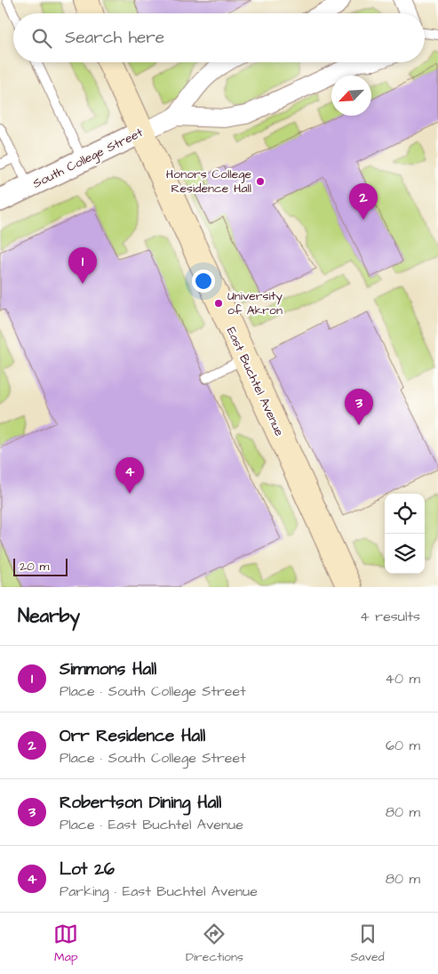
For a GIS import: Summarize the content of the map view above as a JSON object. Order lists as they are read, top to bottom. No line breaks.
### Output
{"streets":{"main road":["East Buchtel Avenue"],"street":["South College Street"]},"crossings":[["South College Street","East Buchtel Avenue"]],"places":["Honors College Residence Hall","University of Akron"],"scale_bar":"20 m","north":"bottom left","page":{"search":"Search here","pins":["2","1","3","4"],"scale":"20 m","heading":["Nearby","4 results"],"list":[{"mark":"1","name":"Simmons Hall","note":"Place · South College Street","value":"40 m"},{"mark":"2","name":"Orr Residence Hall","note":"Place · South College Street","value":"60 m"},{"mark":"3","name":"Robertson Dining Hall","note":"Place · East Buchtel Avenue","value":"80 m"},{"mark":"4","name":"Lot 26","note":"Parking · East Buchtel Avenue","value":"80 m"}],"nav":["Map","Directions","Saved"]}}
